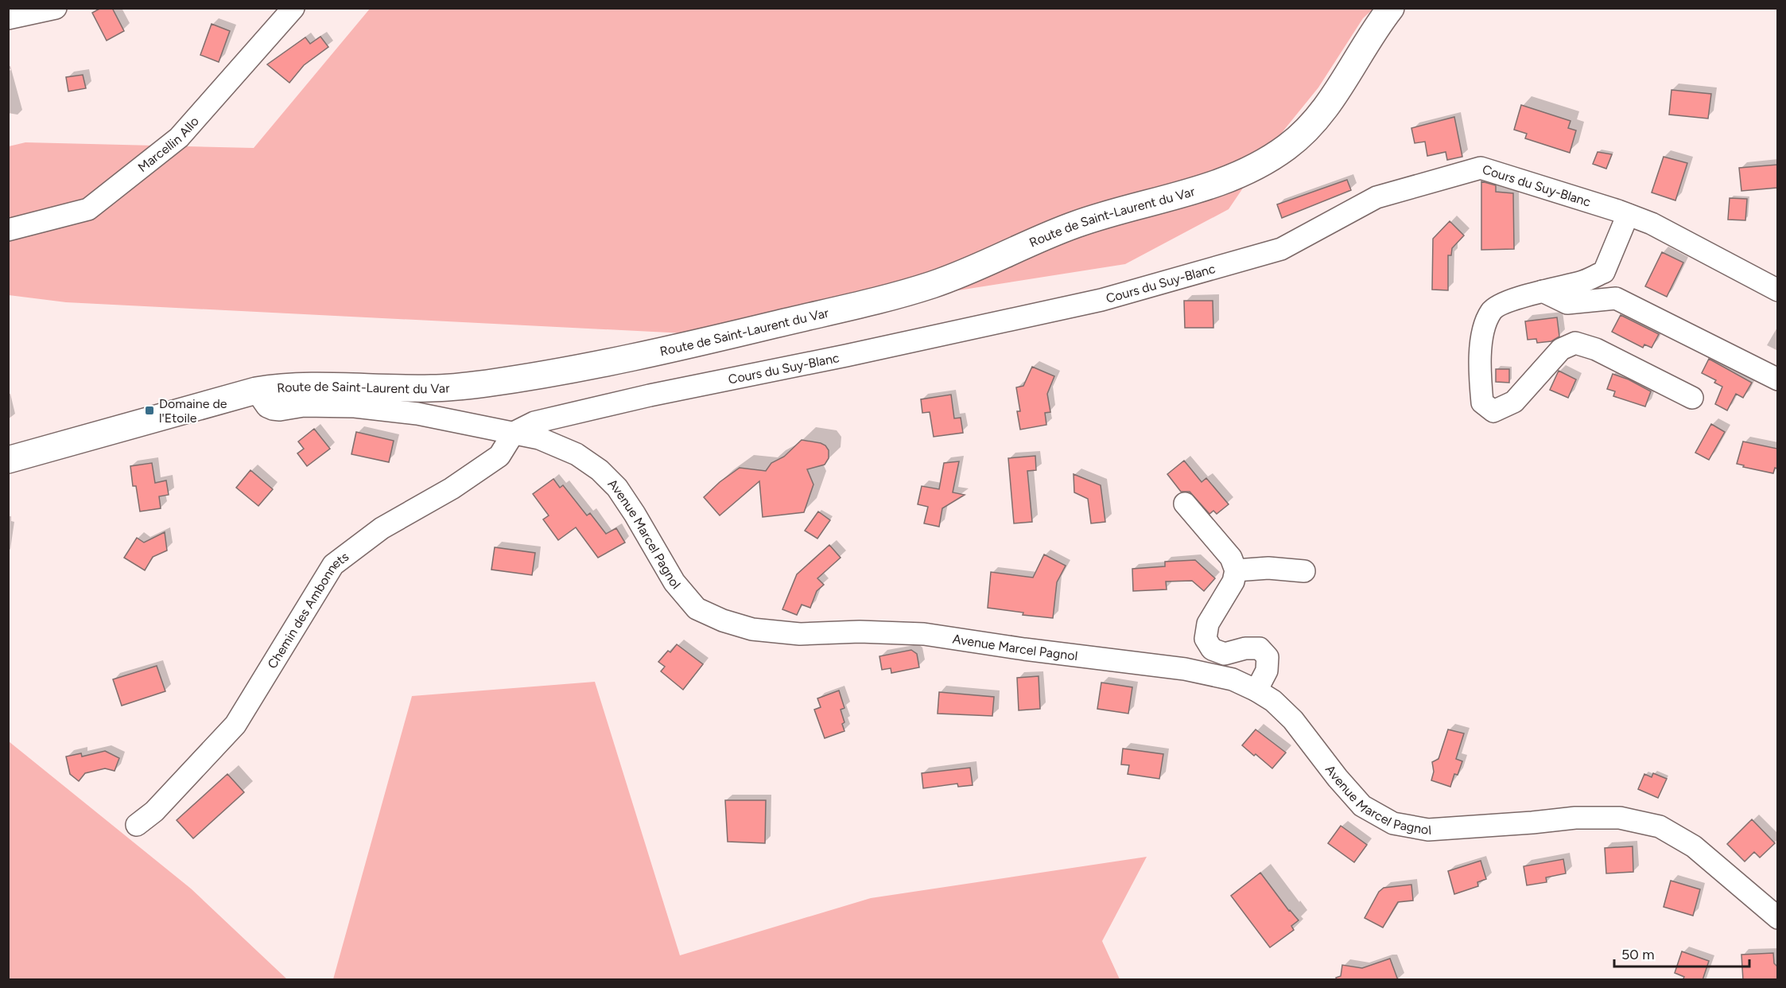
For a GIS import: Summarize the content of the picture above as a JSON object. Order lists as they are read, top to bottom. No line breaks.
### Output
{"streets":{"main road":["Route de Saint-Laurent du Var"],"street":["Marcellin Allo","Cours du Suy-Blanc","Avenue Marcel Pagnol","Chemin des Ambonnets"]},"crossings":[["Cours du Suy-Blanc","Avenue Marcel Pagnol"],["Cours du Suy-Blanc","Chemin des Ambonnets"],["Route de Saint-Laurent du Var","Avenue Marcel Pagnol"],["Avenue Marcel Pagnol","Chemin des Ambonnets"]],"places":{"transit":["Domaine de l'Etoile"]},"scale_bar":"50 m"}
